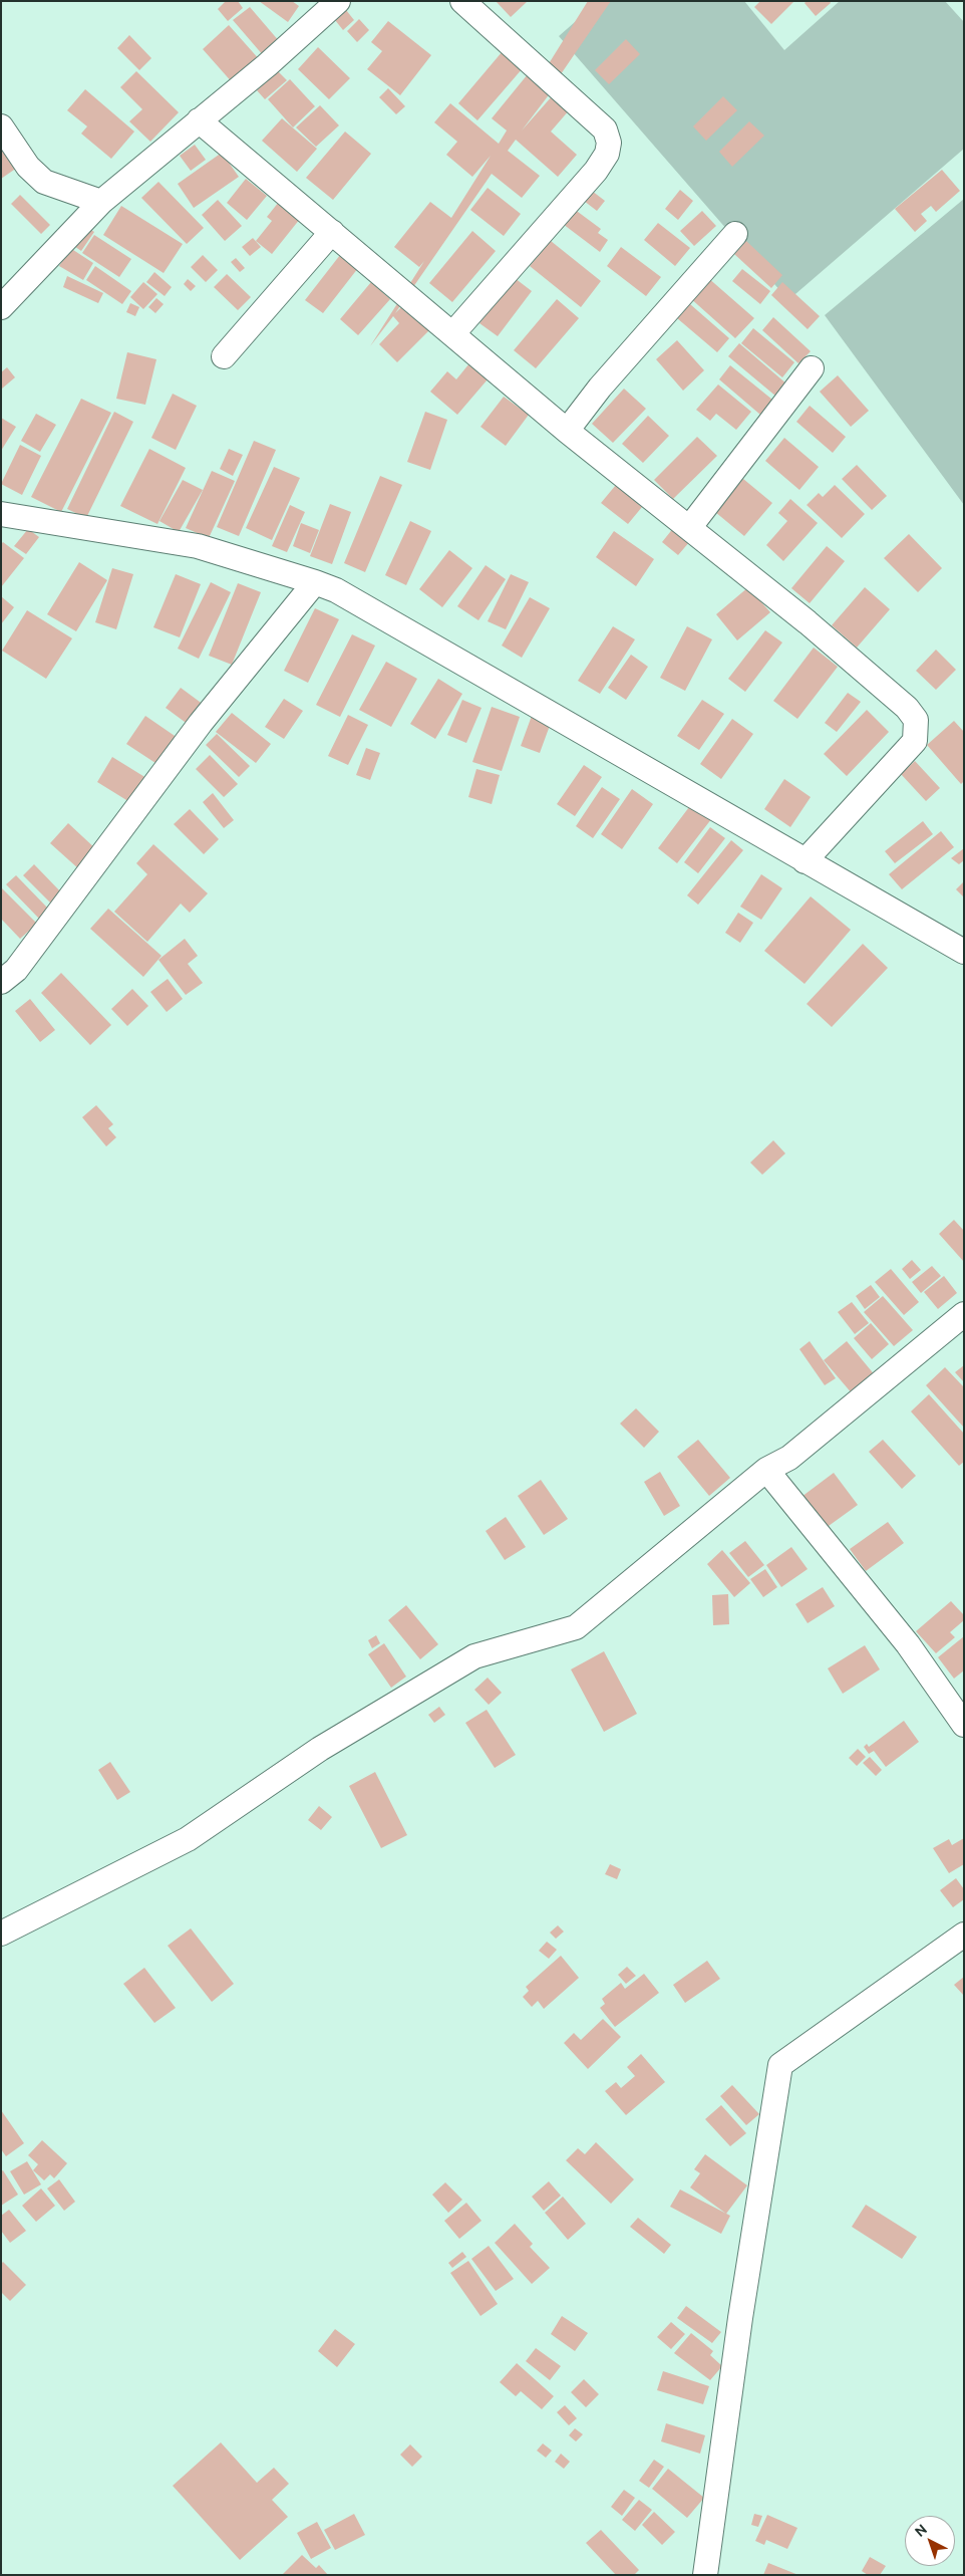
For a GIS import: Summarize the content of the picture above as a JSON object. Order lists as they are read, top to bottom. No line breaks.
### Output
{"north":"top left"}
